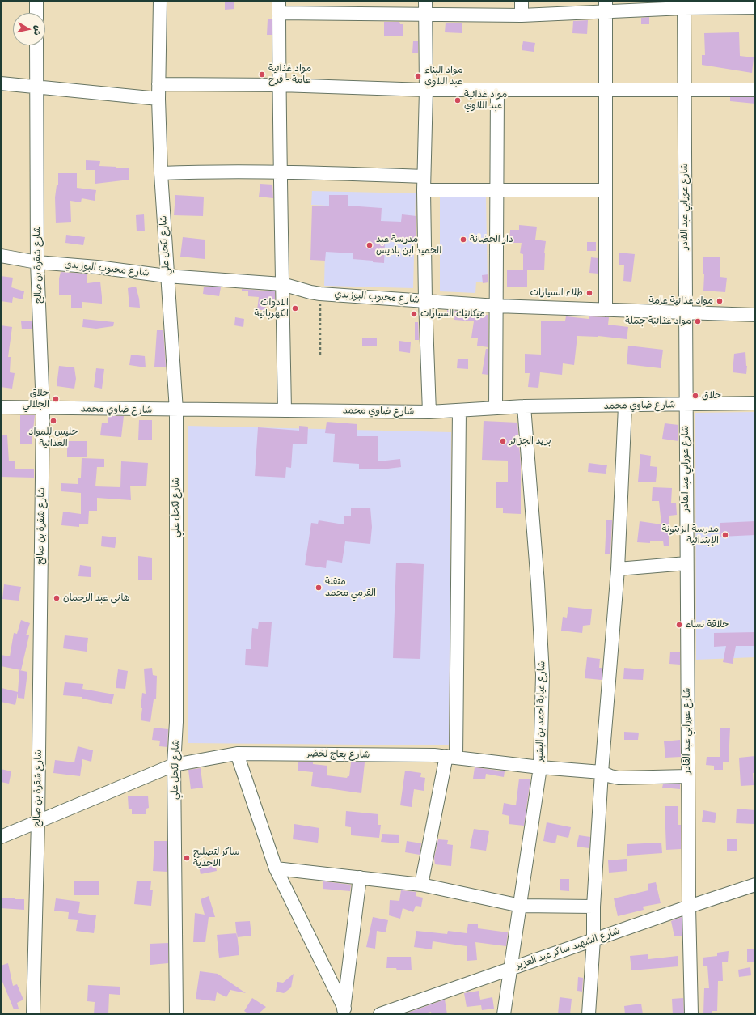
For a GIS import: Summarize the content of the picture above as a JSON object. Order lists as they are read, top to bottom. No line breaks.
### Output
{"streets":{"street":["شارع عورابي عبد القادر","شارع لكحل علي","شارع شقرة بن صالح","شارع محبوب البوزيدي","شارع ضاوي محمد","شارع غيابة احمد بن البشير","شارع بعاج لخضر","شارع الشهيد ساكر عبد العزيز"]},"crossings":[["شارع عورابي عبد القادر","شارع محبوب البوزيدي"],["شارع عورابي عبد القادر","شارع ضاوي محمد"],["شارع عورابي عبد القادر","شارع بعاج لخضر"],["شارع عورابي عبد القادر","شارع الشهيد ساكر عبد العزيز"],["شارع لكحل علي","شارع محبوب البوزيدي"],["شارع لكحل علي","شارع ضاوي محمد"],["شارع لكحل علي","شارع بعاج لخضر"],["شارع شقرة بن صالح","شارع محبوب البوزيدي"],["شارع شقرة بن صالح","شارع ضاوي محمد"],["شارع شقرة بن صالح","شارع بعاج لخضر"],["شارع ضاوي محمد","شارع غيابة احمد بن البشير"],["شارع غيابة احمد بن البشير","شارع بعاج لخضر"],["شارع غيابة احمد بن البشير","شارع الشهيد ساكر عبد العزيز"]],"places":["مواد غذائية عامة - فرج","مواد البناء عبد اللاوي","مواد غذائية عبد اللاوي","دار الحضانة","مدرسة عبد الحميد ابن باديس","طلاء السيارات","مواد غذائية عامة","الادوات الكهربائية","ميكانيك السيارات","مواد غذائية جملة","حلاق","حلاق الجلالي","حليس للمواد الغذائية","بريد الجزائر","مدرسة الزيتونة الإبتدائية","متقنة القرمي محمد","هاني عبد الرحمان","حلاقة نساء","ساكر لتصليح الاحذية"],"north":"right"}
